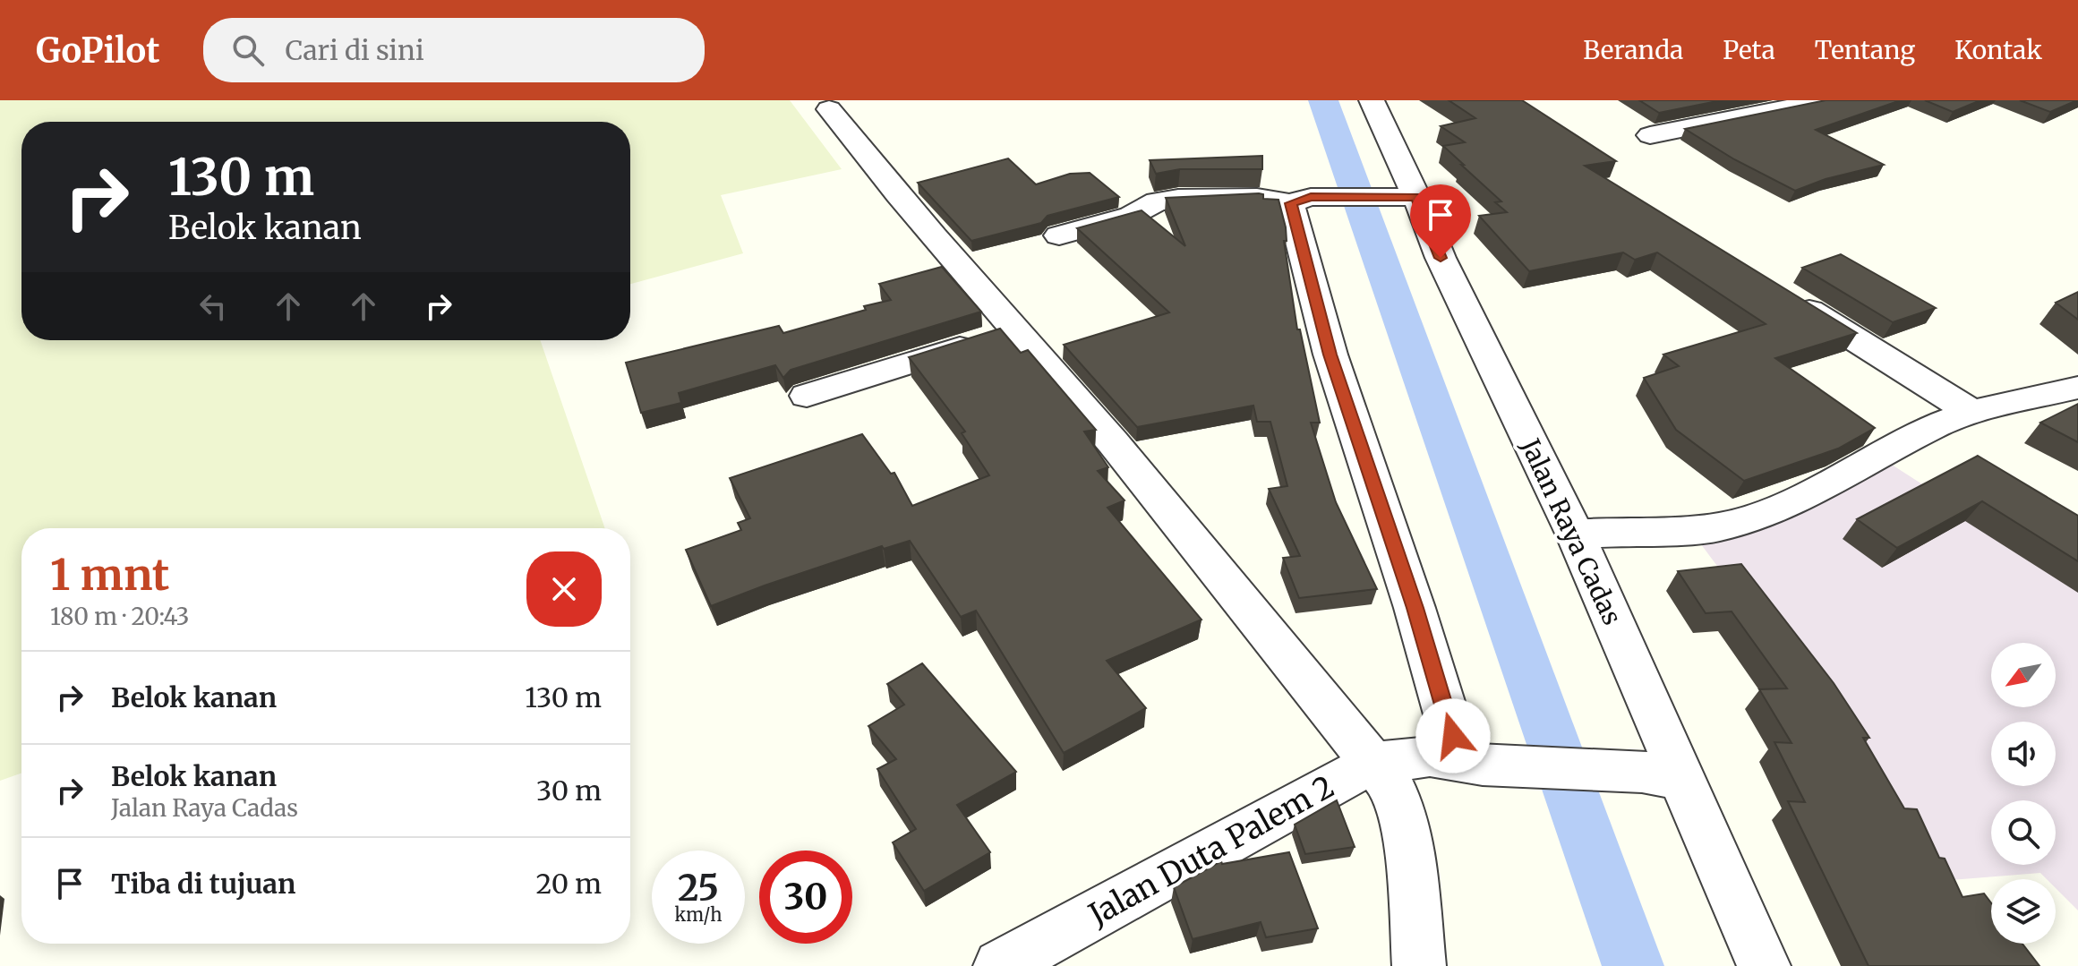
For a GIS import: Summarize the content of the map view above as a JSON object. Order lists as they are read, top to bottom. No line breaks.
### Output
{"streets":{"street":["Jalan Raya Cadas","Jalan Duta Palem 2"]},"crossings":[["Jalan Raya Cadas","Jalan Duta Palem 2"]],"north":"bottom left","page":{"header":"GoPilot","search":"Cari di sini","nav":["Beranda","Peta","Tentang","Kontak"],"turn":["130 m","Belok kanan"],"heading":["1 mnt","180 m · 20:43"],"list":[{"name":"Belok kanan","value":"130 m"},{"name":"Belok kanan","note":"Jalan Raya Cadas","value":"30 m"},{"name":"Tiba di tujuan","value":"20 m"}],"speed":"25 km/h","limit":"30"}}
